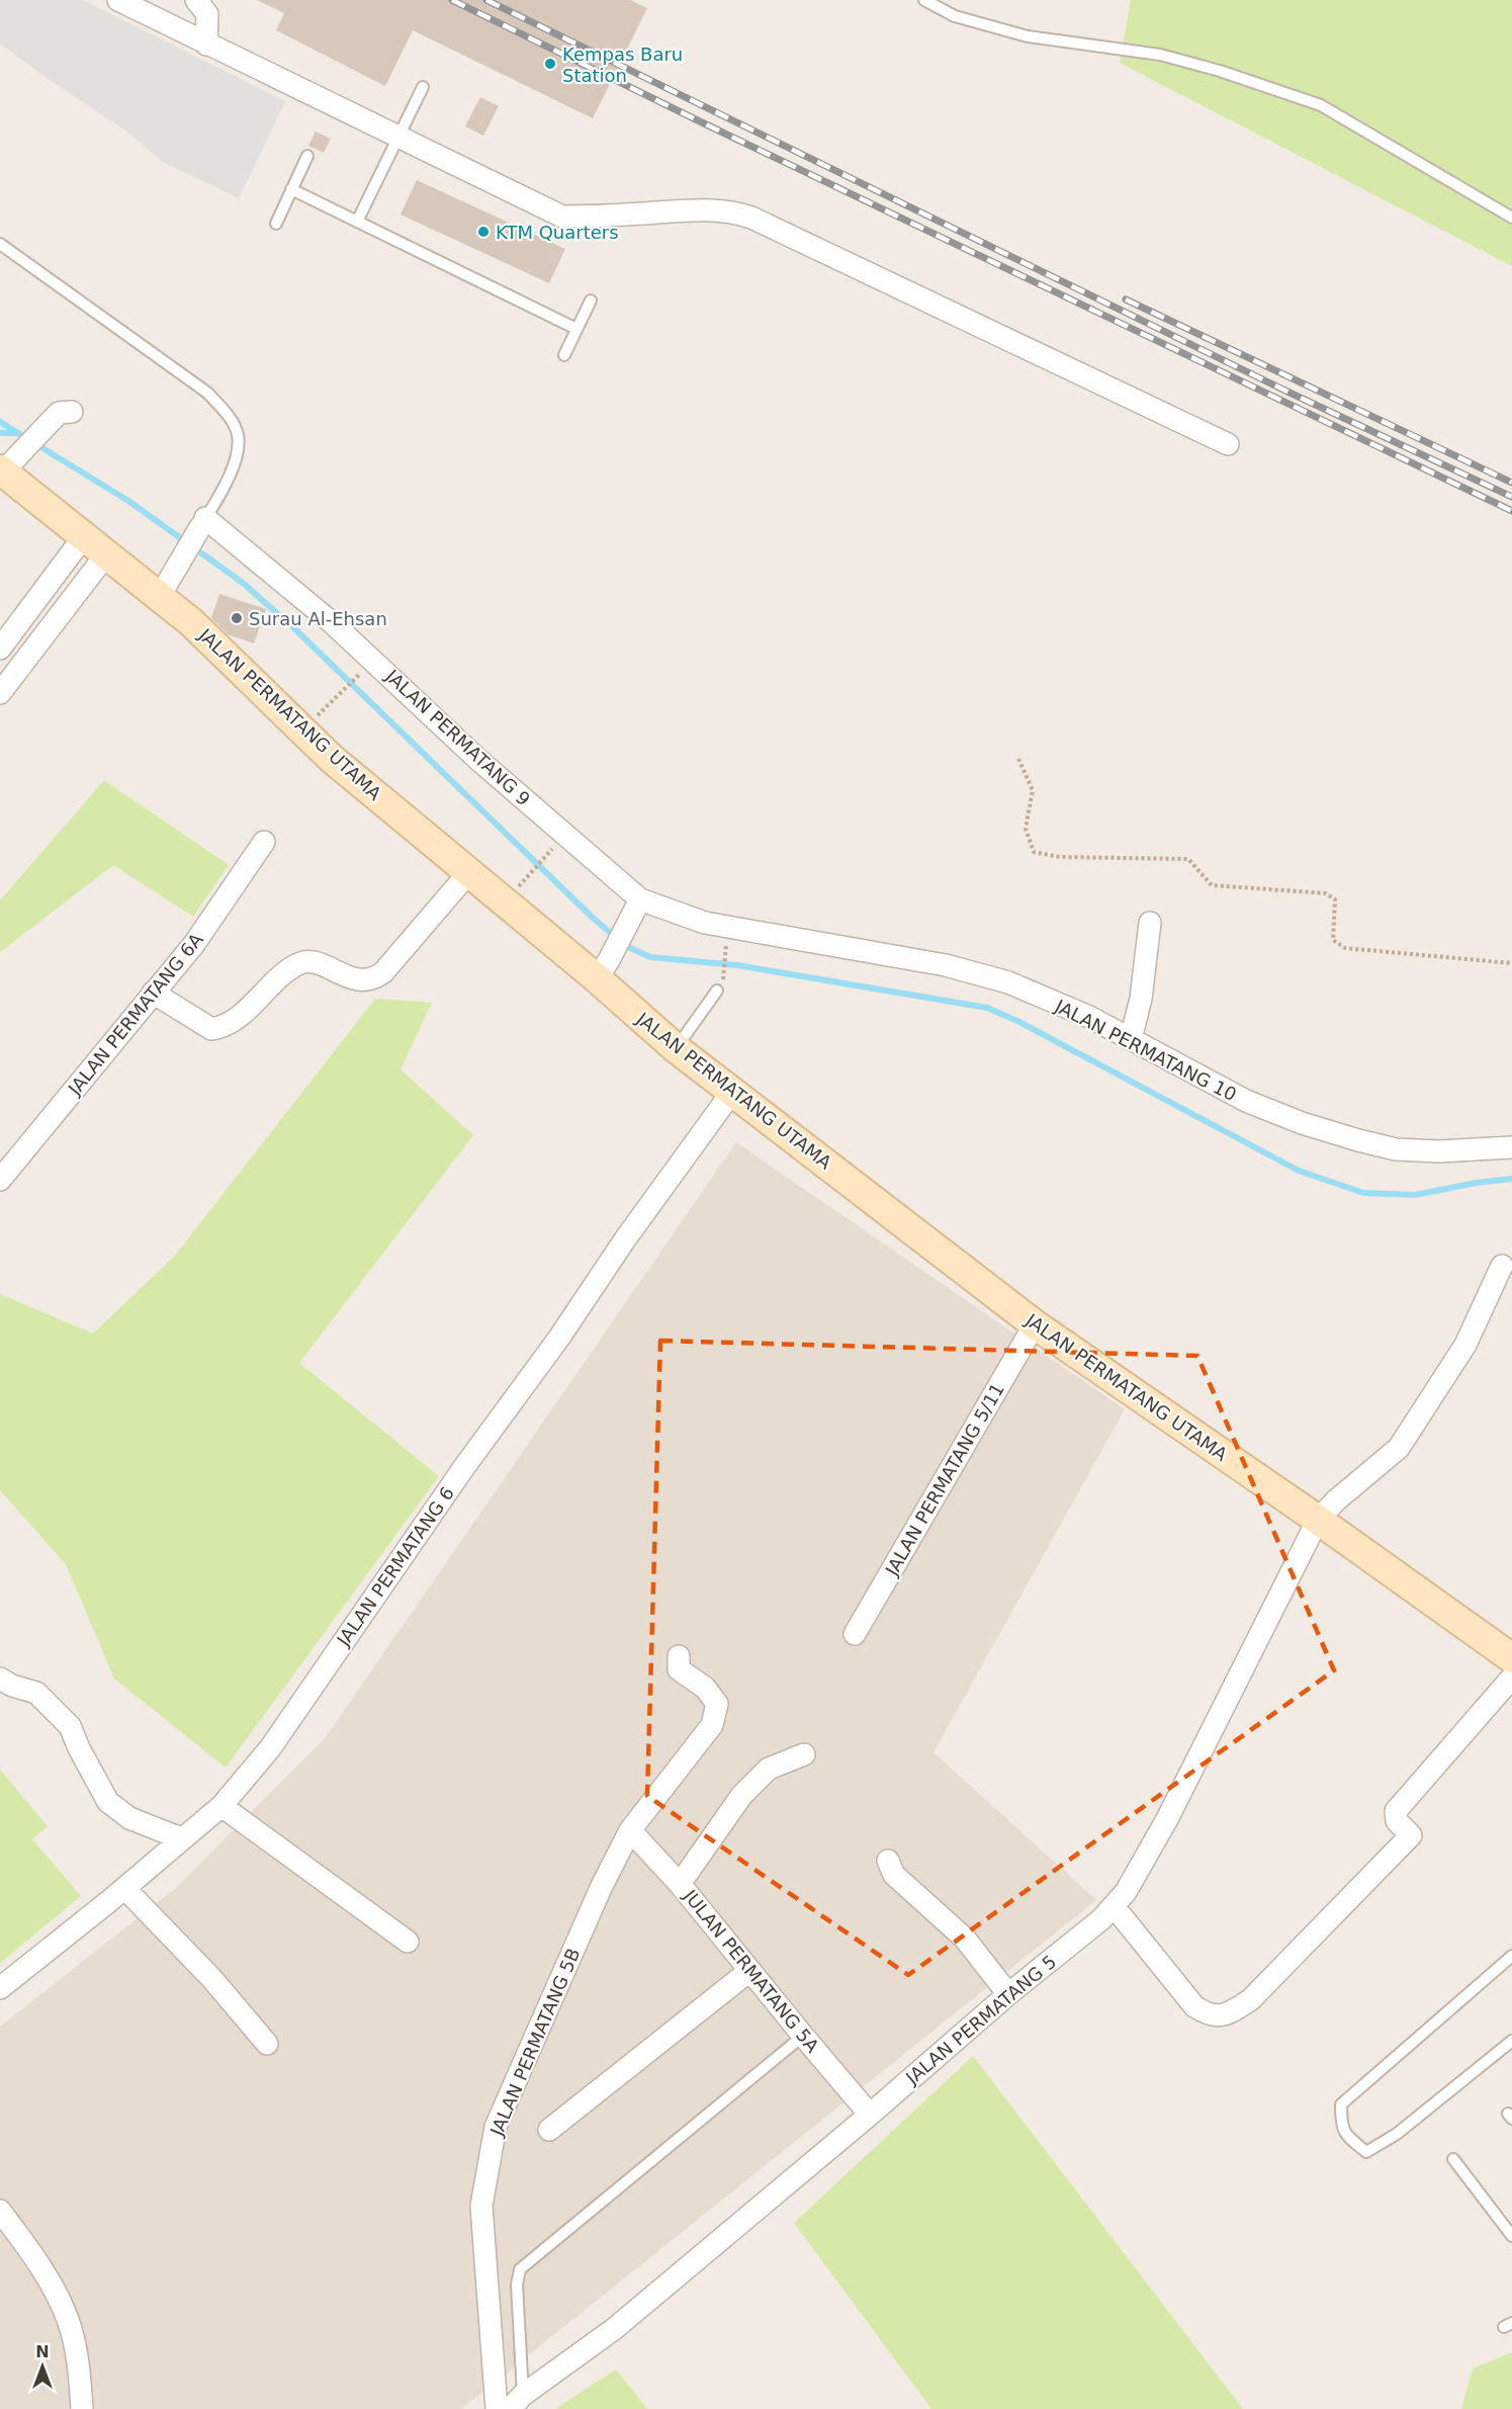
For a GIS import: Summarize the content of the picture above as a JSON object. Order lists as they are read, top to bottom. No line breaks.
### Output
{"streets":{"street":["JALAN PERMATANG UTAMA","JALAN PERMATANG 9","JALAN PERMATANG 6A","JALAN PERMATANG 10","JALAN PERMATANG 5/11","JALAN PERMATANG 6","JULAN PERMATANG 5A","JALAN PERMATANG 5","JALAN PERMATANG 5B"]},"crossings":[["JALAN PERMATANG UTAMA","JALAN PERMATANG 5/11"],["JALAN PERMATANG UTAMA","JALAN PERMATANG 6"],["JALAN PERMATANG UTAMA","JALAN PERMATANG 5"],["JALAN PERMATANG 9","JALAN PERMATANG 10"],["JULAN PERMATANG 5A","JALAN PERMATANG 5"],["JULAN PERMATANG 5A","JALAN PERMATANG 5B"]],"places":["Kempas Baru Station","KTM Quarters","Surau Al-Ehsan"],"north":"top"}
